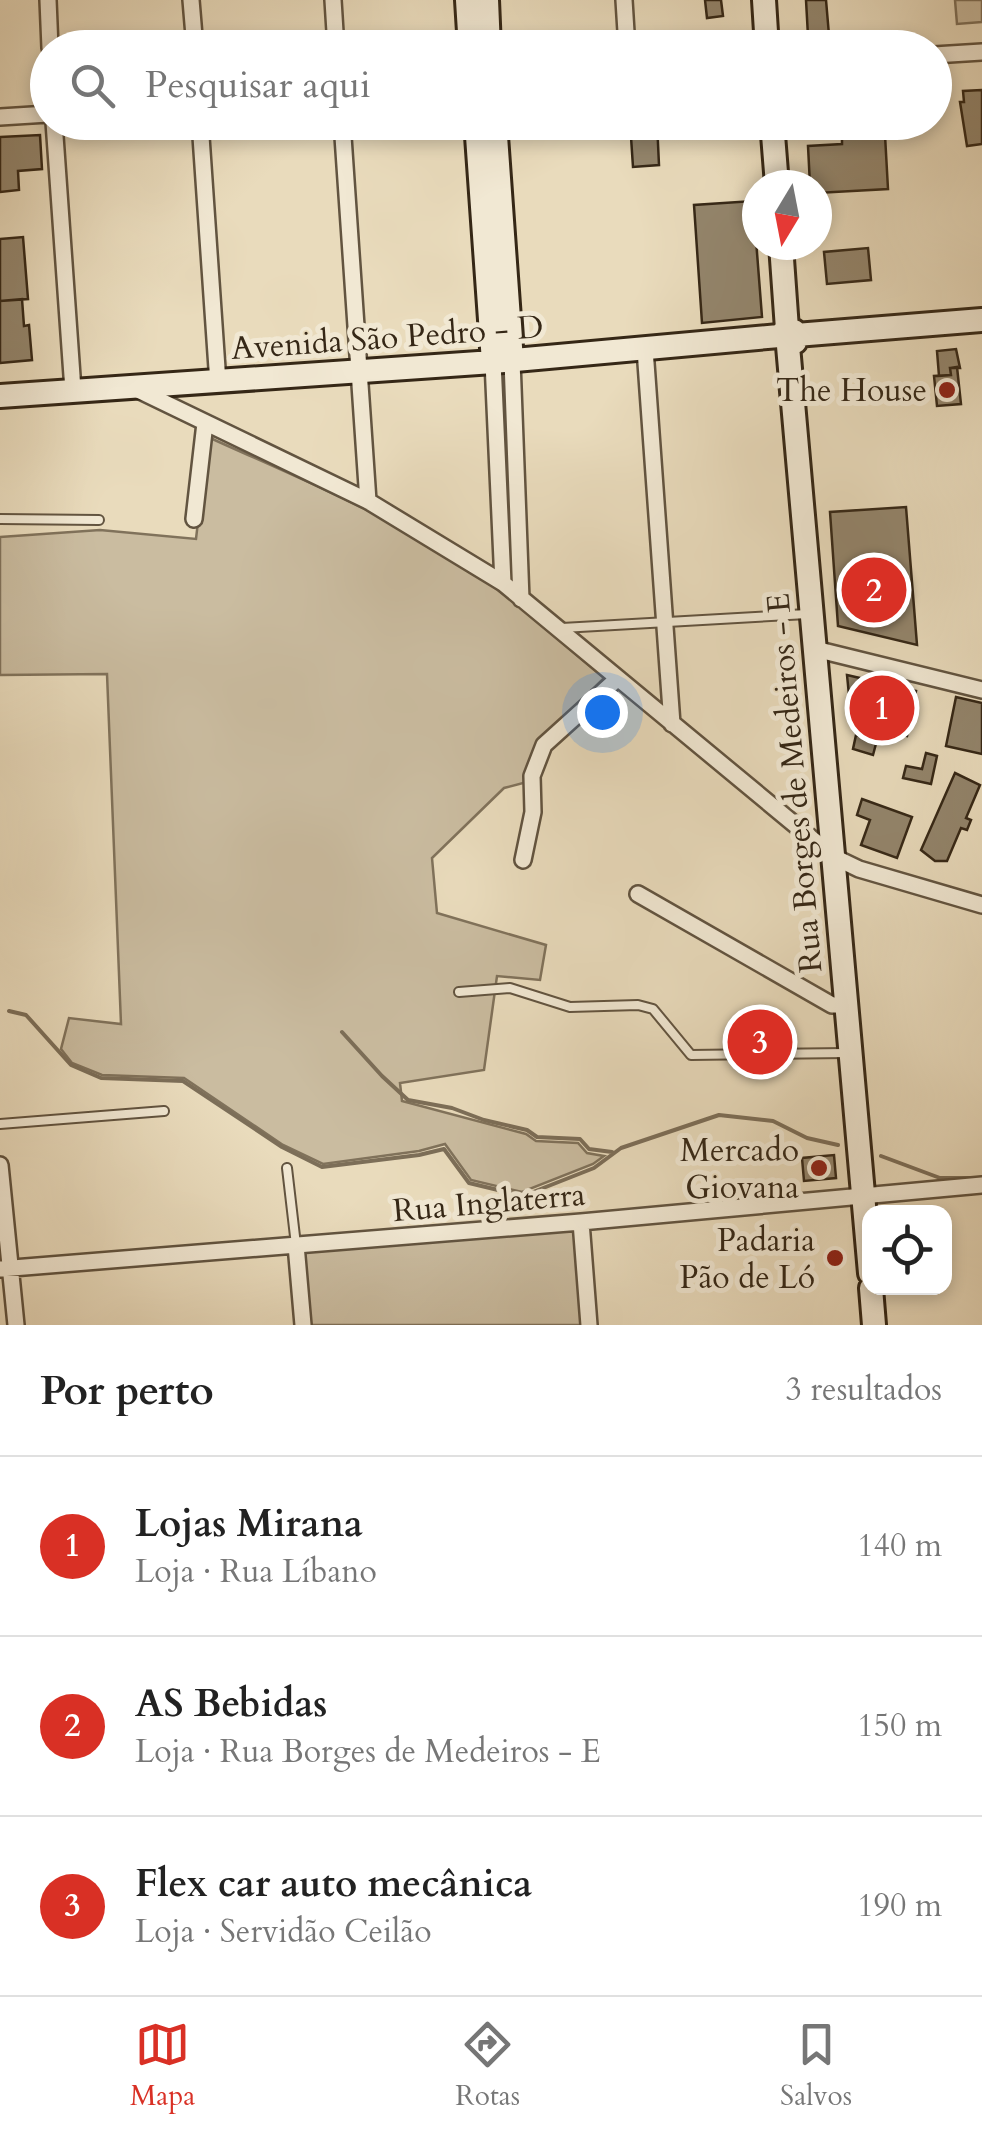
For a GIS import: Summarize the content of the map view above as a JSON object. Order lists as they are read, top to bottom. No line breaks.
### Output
{"streets":{"street":["Avenida São Pedro - D","Rua Borges de Medeiros - E","Rua Inglaterra"]},"crossings":[["Avenida São Pedro - D","Rua Borges de Medeiros - E"],["Rua Borges de Medeiros - E","Rua Inglaterra"]],"places":["The House","Mercado Giovana","Padaria Pão de Ló"],"north":"bottom","page":{"search":"Pesquisar aqui","pins":["2","1","3"],"heading":["Por perto","3 resultados"],"list":[{"mark":"1","name":"Lojas Mirana","note":"Loja · Rua Líbano","value":"140 m"},{"mark":"2","name":"AS Bebidas","note":"Loja · Rua Borges de Medeiros - E","value":"150 m"},{"mark":"3","name":"Flex car auto mecânica","note":"Loja · Servidão Ceilão","value":"190 m"}],"nav":["Mapa","Rotas","Salvos"]}}
